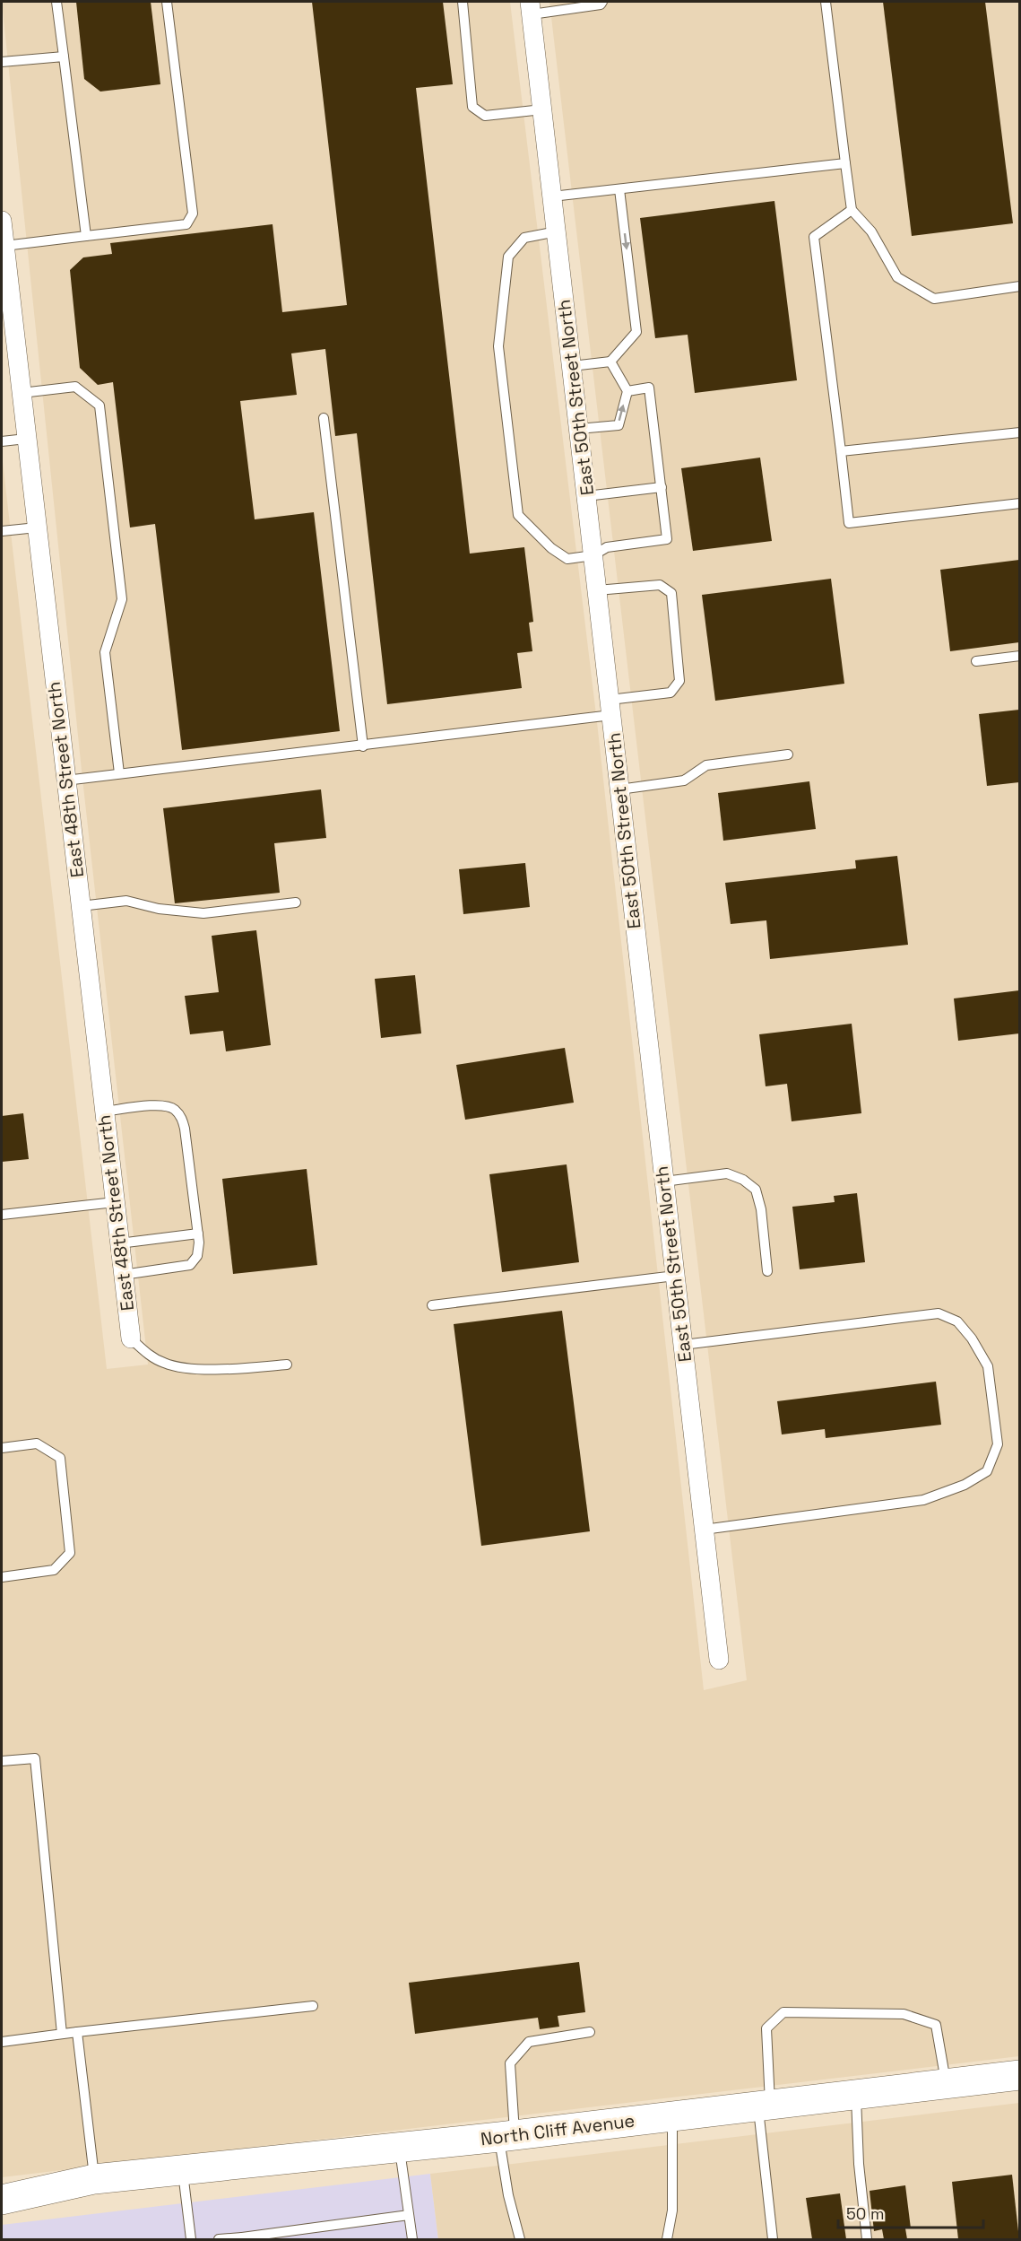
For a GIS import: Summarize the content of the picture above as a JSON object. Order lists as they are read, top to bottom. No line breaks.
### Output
{"streets":{"main road":["North Cliff Avenue"],"street":["East 50th Street North","East 48th Street North"]},"scale_bar":"50 m"}
